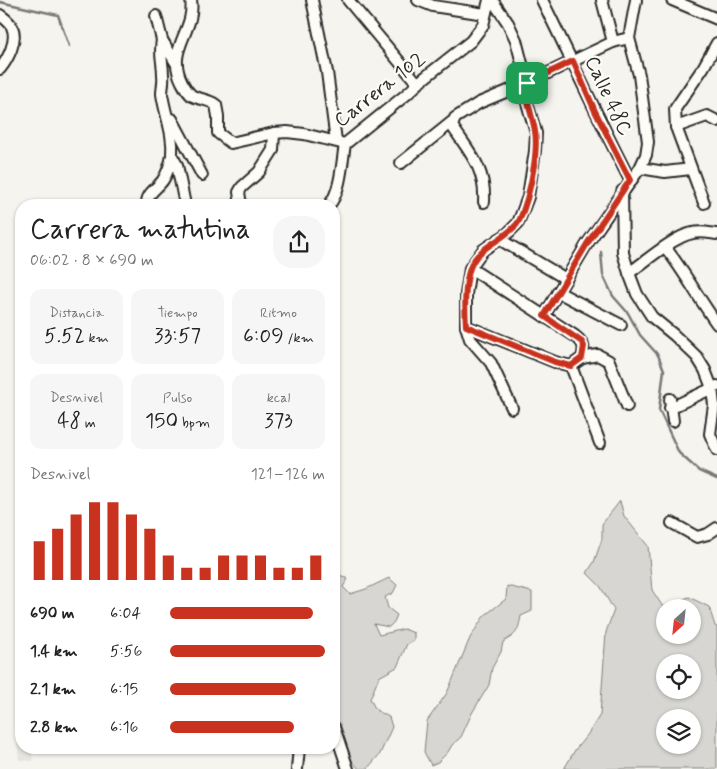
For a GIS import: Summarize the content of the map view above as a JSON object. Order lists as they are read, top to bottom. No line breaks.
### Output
{"streets":{"street":["Carrera 102","Calle 48C"]},"north":"bottom left","page":{"heading":["Carrera matutina","06:02 · 8 × 690 m"],"stats":[["Distancia","5.52 km"],["Tiempo","33:57"],["Ritmo","6:09 /km"],["Desnivel","48 m"],["Pulso","150 bpm"],["kcal","373"]],"chart":["Desnivel","121–126 m"],"list":[{"name":"690 m","note":"6:04"},{"name":"1.4 km","note":"5:56"},{"name":"2.1 km","note":"6:15"},{"name":"2.8 km","note":"6:16"}]}}
